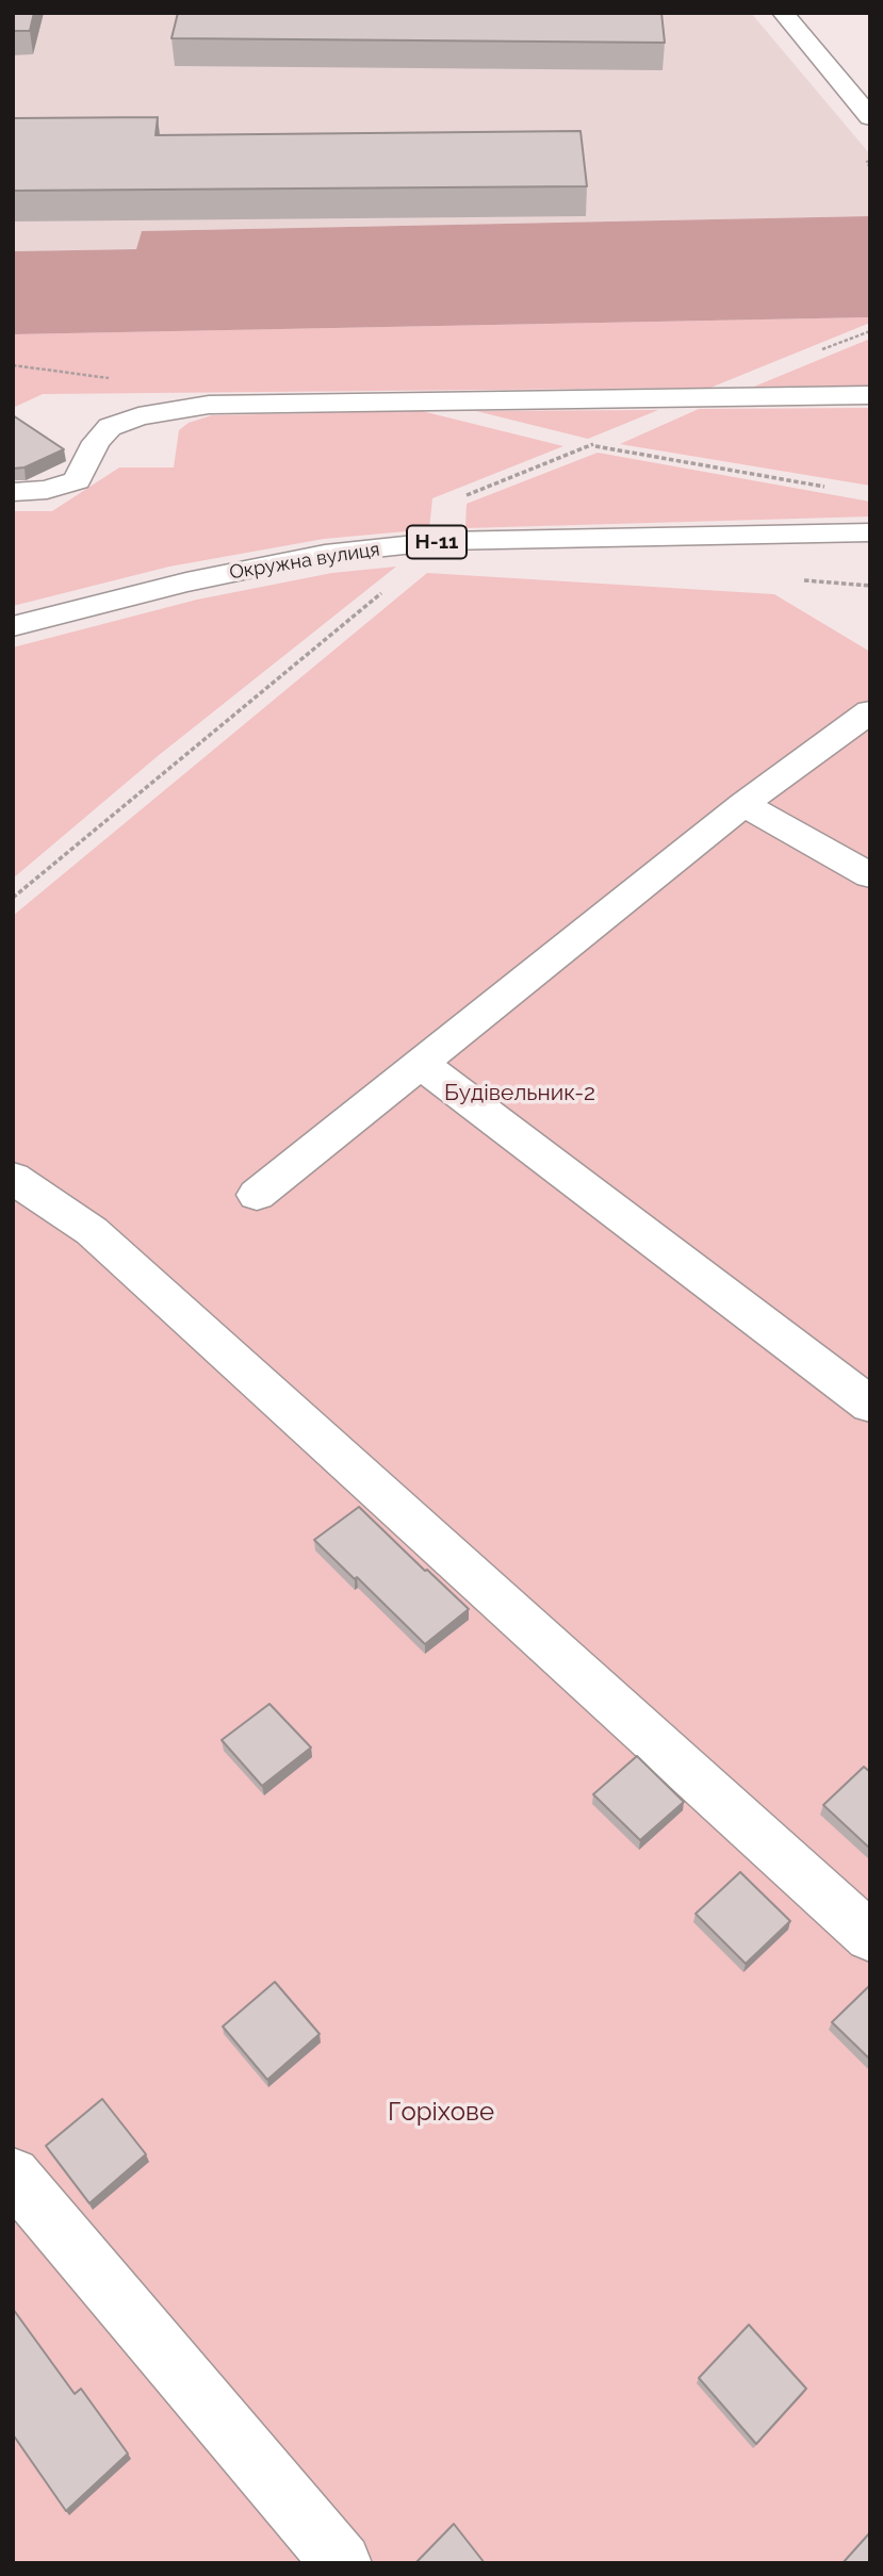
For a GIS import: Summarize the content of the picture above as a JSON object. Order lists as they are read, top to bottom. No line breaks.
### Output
{"streets":{"main road":["Н-11","Окружна вулиця"]},"parks":["Будівельник-2","Горіхове"]}
